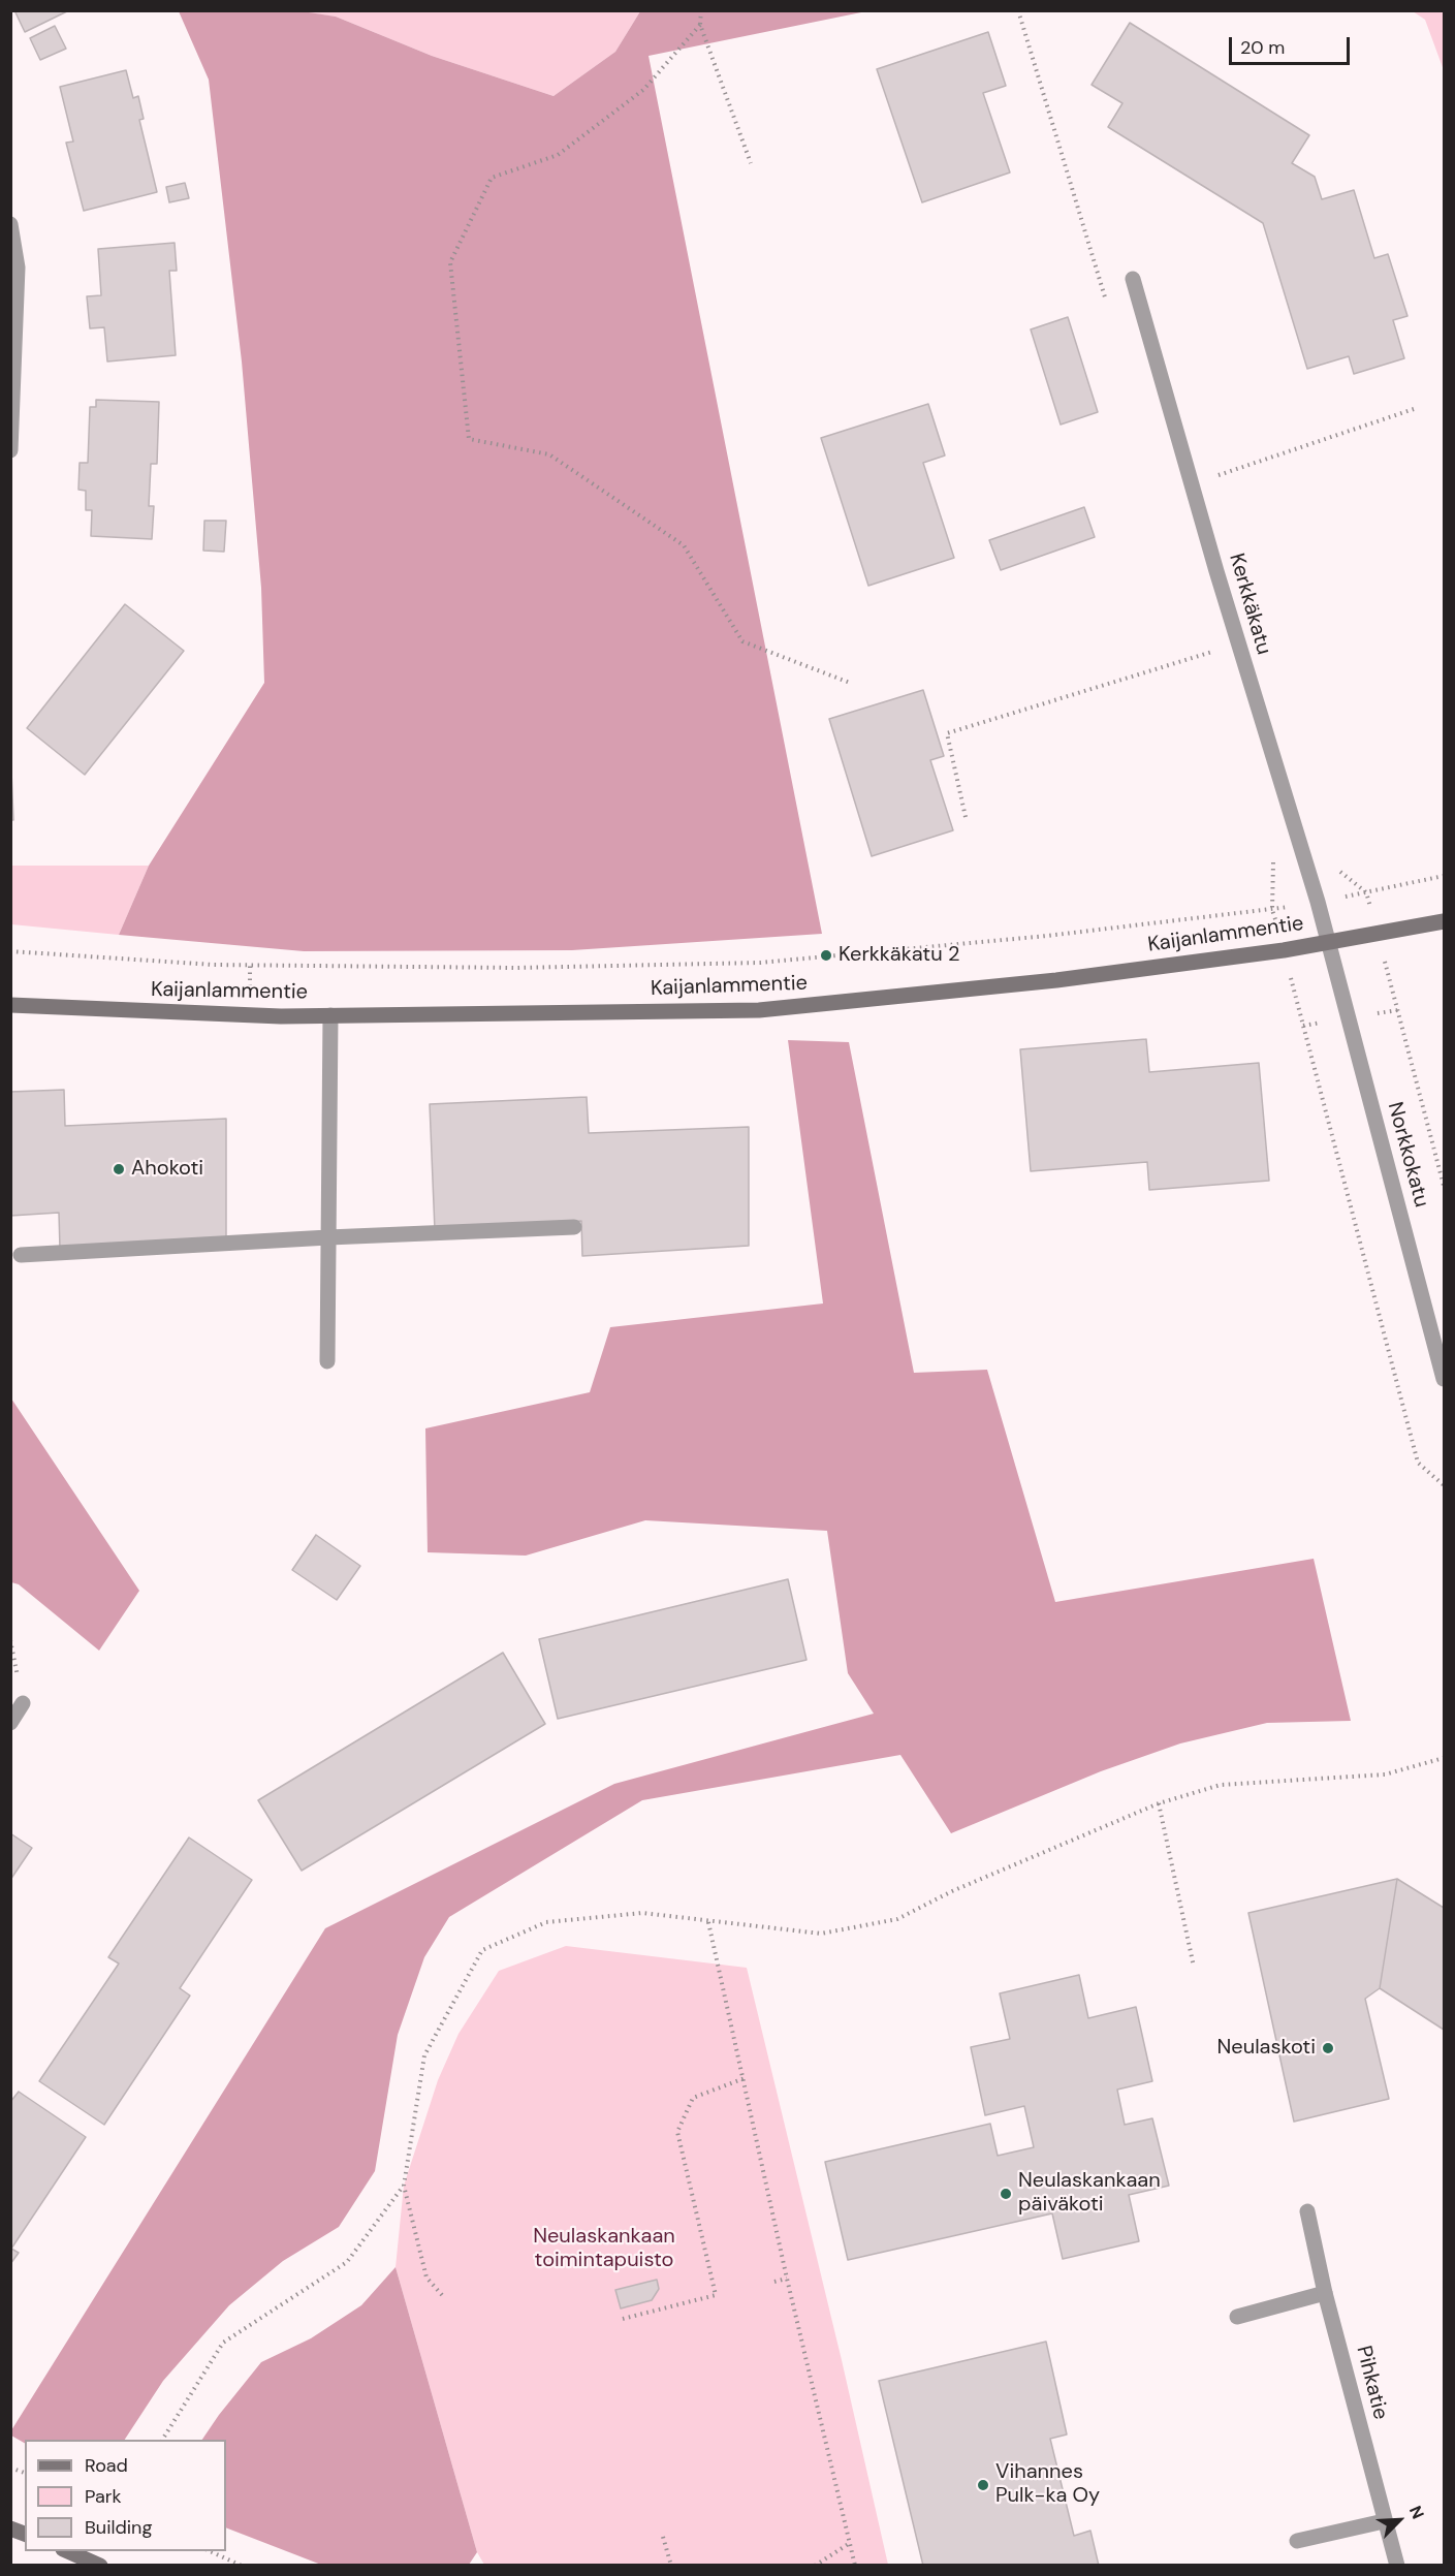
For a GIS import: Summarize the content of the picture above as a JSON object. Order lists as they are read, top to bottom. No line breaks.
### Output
{"streets":{"street":["Kerkkäkatu","Kaijanlammentie","Norkkokatu","Pihkatie"]},"crossings":[["Kerkkäkatu","Kaijanlammentie"],["Kerkkäkatu","Norkkokatu"],["Kaijanlammentie","Norkkokatu"]],"parks":["Neulaskankaan toimintapuisto"],"places":["Kerkkäkatu 2","Ahokoti","Neulaskoti","Neulaskankaan päiväkoti","Vihannes Pulk-ka Oy"],"legend":["Road","Park","Building"],"scale_bar":"20 m","north":"top right"}
